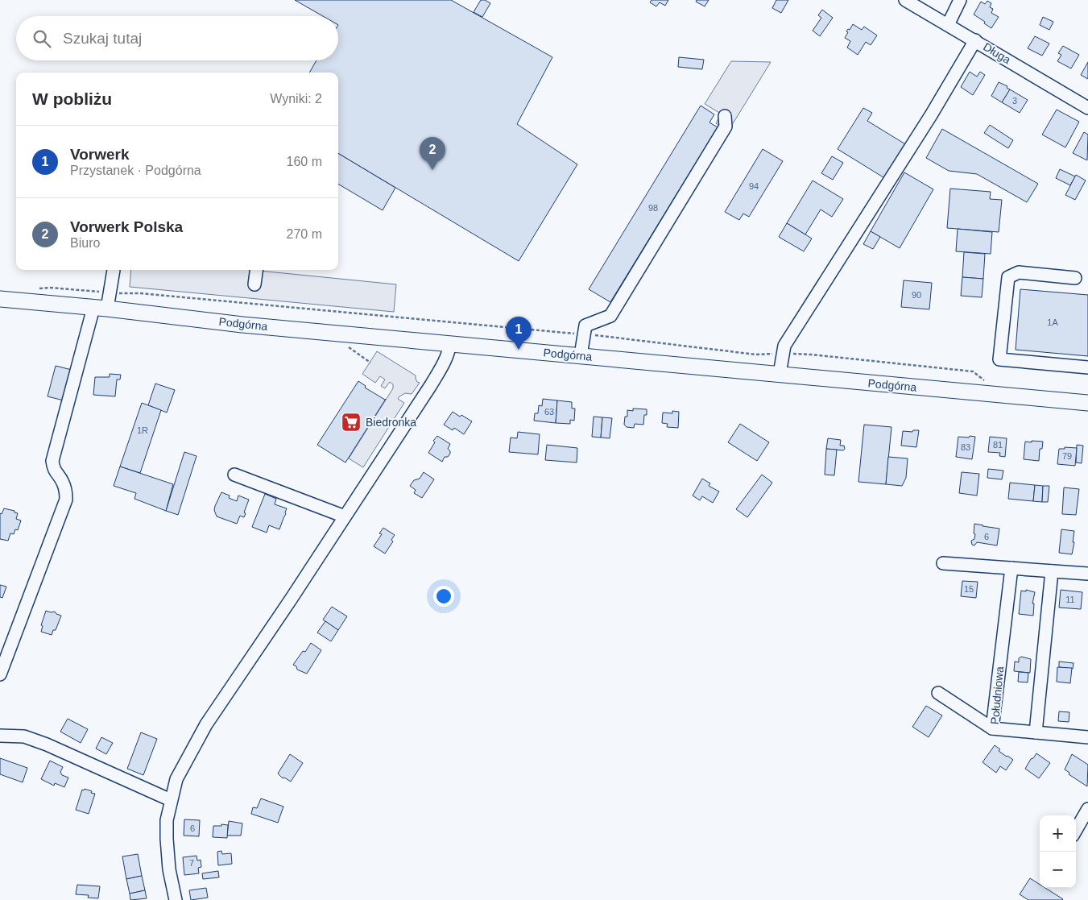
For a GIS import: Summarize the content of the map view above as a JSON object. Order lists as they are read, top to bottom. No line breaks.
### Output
{"streets":{"main road":["Podgórna"],"street":["Długa","Południowa"]},"places":{"supermarket":["Biedronka"]},"house_numbers":["3","94","98","90","1A","63","1R","81","83","79","6","15","11","6","7"],"page":{"search":"Szukaj tutaj","heading":["W pobliżu","Wyniki: 2"],"list":[{"mark":"1","name":"Vorwerk","note":"Przystanek · Podgórna","value":"160 m"},{"mark":"2","name":"Vorwerk Polska","note":"Biuro","value":"270 m"}],"pins":["2","1"],"map_buttons":["+","−"]}}
